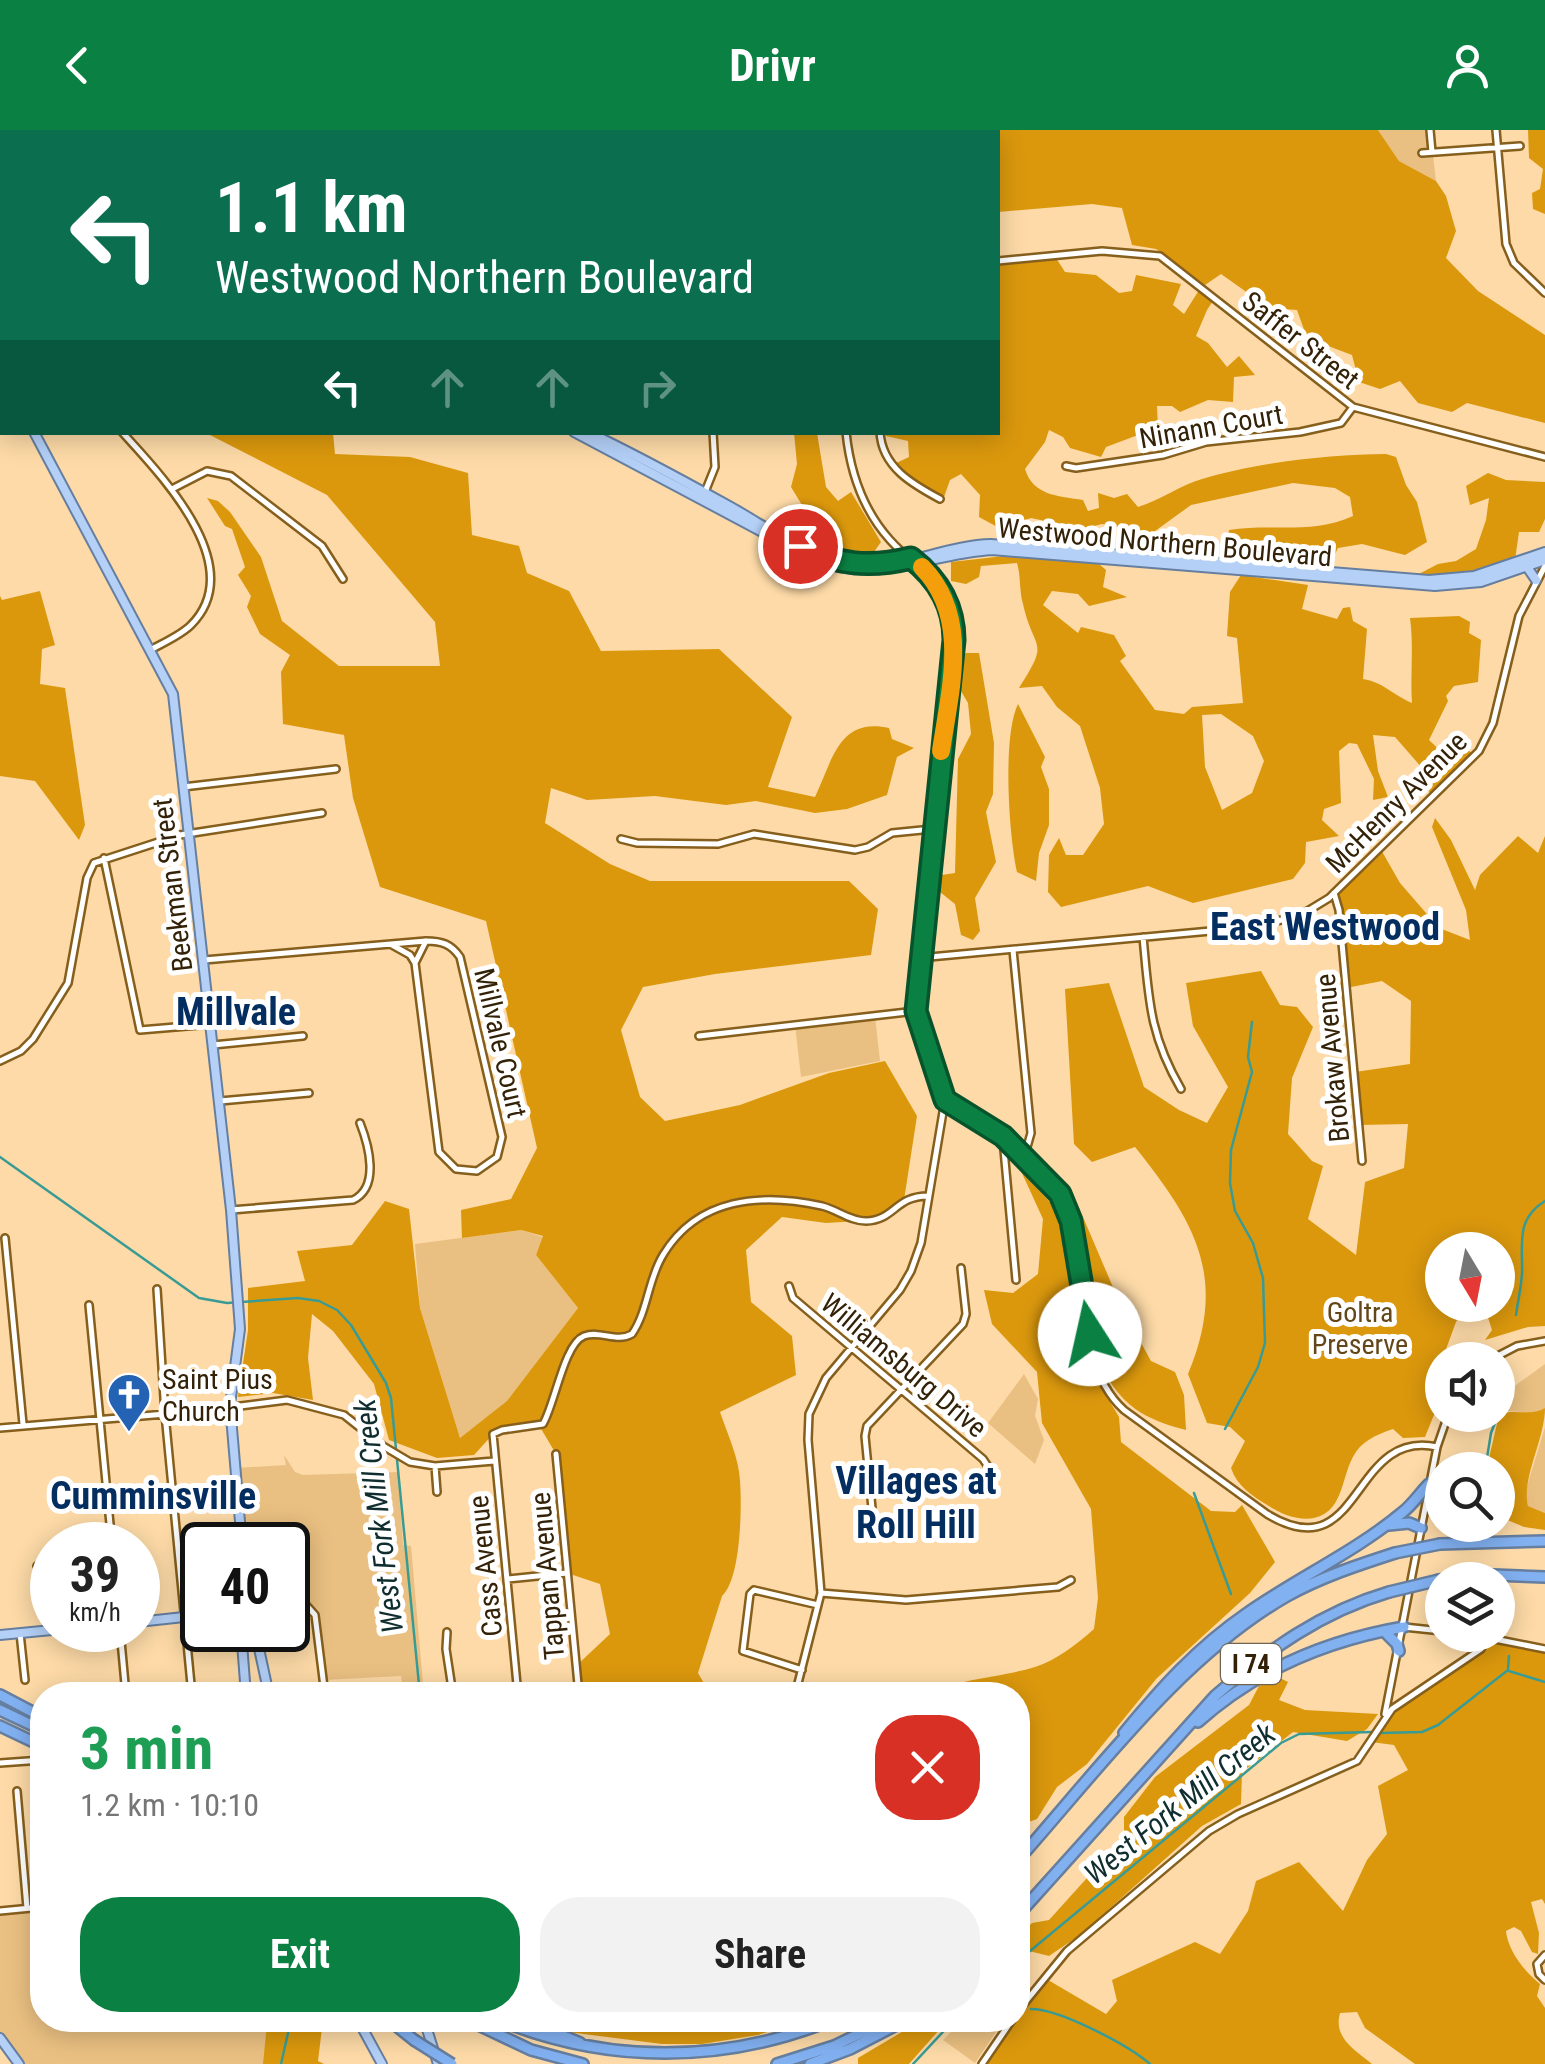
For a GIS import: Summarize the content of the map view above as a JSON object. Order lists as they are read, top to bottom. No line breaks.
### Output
{"streets":{"highway":["I 74"],"main road":["Westwood Northern Boulevard","Beekman Street"],"street":["Saffer Street","Ninann Court","McHenry Avenue","Millvale Court","Brokaw Avenue","Williamsburg Drive","Cass Avenue","Tappan Avenue"]},"crossings":[["Saffer Street","Ninann Court"],["Westwood Northern Boulevard","McHenry Avenue"],["McHenry Avenue","Brokaw Avenue"]],"districts":["East Westwood","Millvale","Villages at Roll Hill","Cumminsville"],"water":["West Fork Mill Creek"],"parks":["Goltra Preserve"],"places":{"church":["Saint Pius Church"]},"north":"bottom","page":{"header":"Drivr","turn":["1.1 km","Westwood Northern Boulevard"],"speed":"39 km/h","limit":"40","heading":["3 min","1.2 km · 10:10"],"buttons":["Exit","Share"]}}
